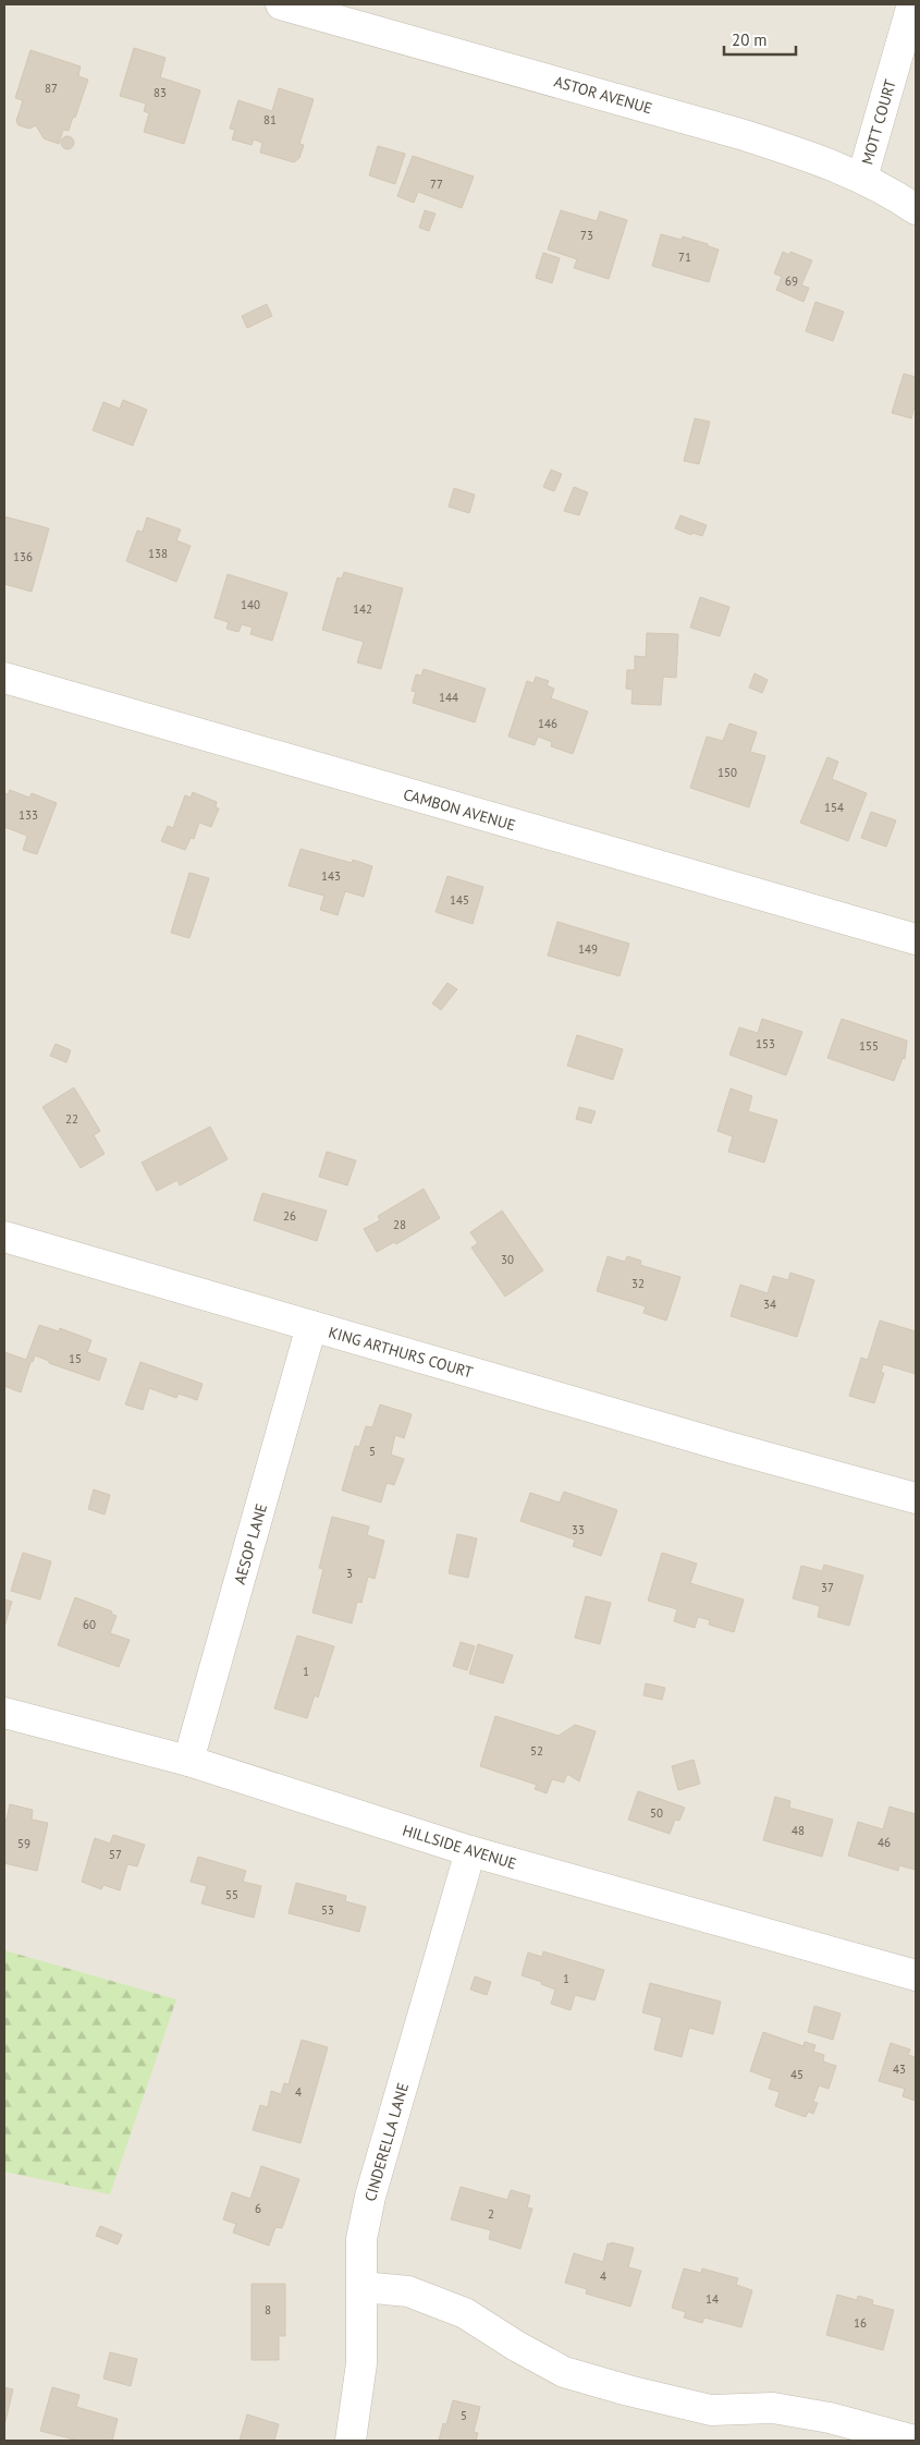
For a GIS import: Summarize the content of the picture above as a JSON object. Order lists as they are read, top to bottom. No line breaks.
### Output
{"streets":{"street":["ASTOR AVENUE","MOTT COURT","CAMBON AVENUE","KING ARTHURS COURT","AESOP LANE","HILLSIDE AVENUE","CINDERELLA LANE"]},"crossings":[["ASTOR AVENUE","MOTT COURT"],["KING ARTHURS COURT","AESOP LANE"],["AESOP LANE","HILLSIDE AVENUE"],["HILLSIDE AVENUE","CINDERELLA LANE"]],"house_numbers":["87","83","81","77","73","71","69","138","136","140","142","144","146","150","154","133","143","145","149","153","155","22","26","28","30","32","34","15","5","33","3","37","60","1","52","50","48","46","59","57","55","53","1","43","45","4","6","2","4","14","8","16","5"],"scale_bar":"20 m"}
